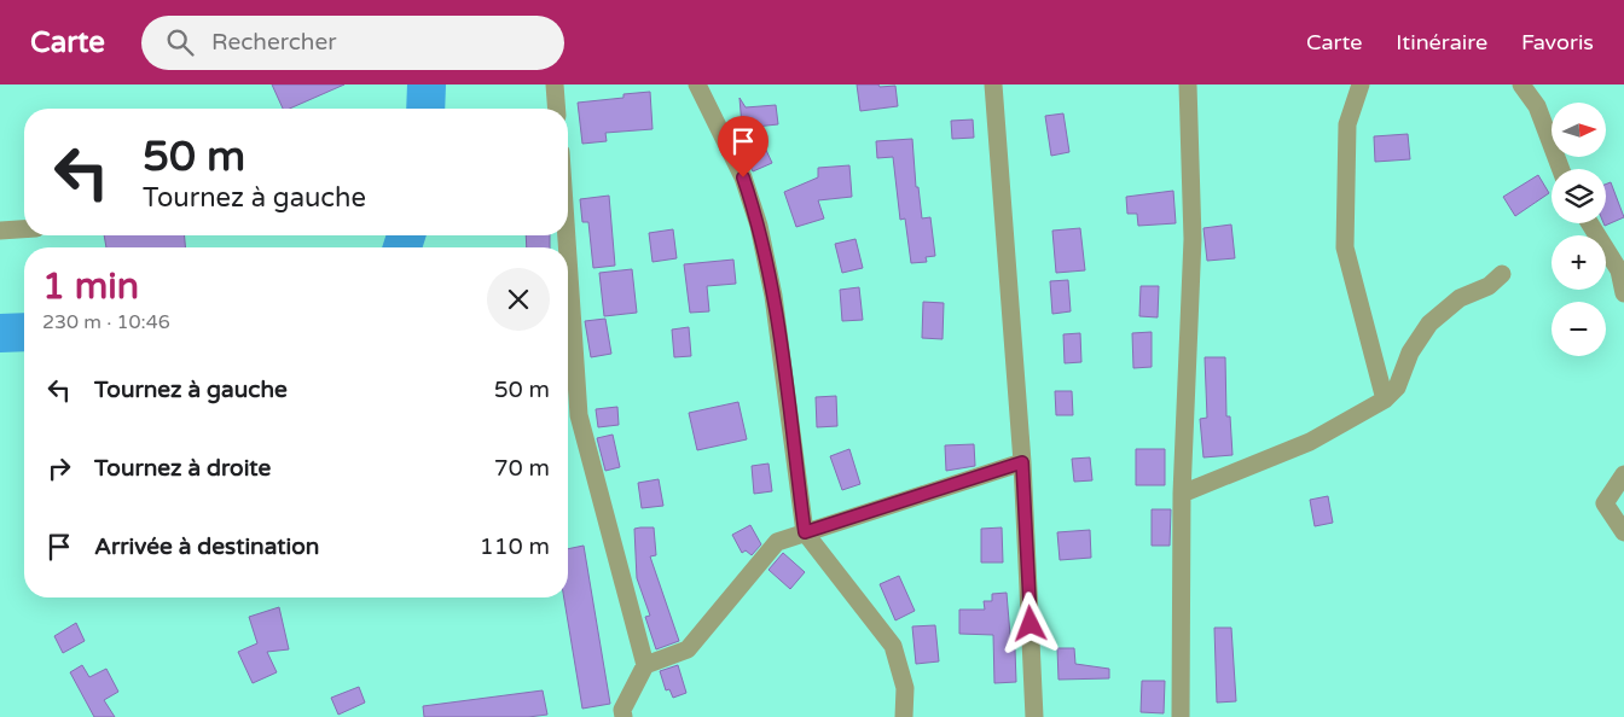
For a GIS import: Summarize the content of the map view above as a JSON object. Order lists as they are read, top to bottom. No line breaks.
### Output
{"north":"right","page":{"header":"Carte","search":"Rechercher","nav":["Carte","Itinéraire","Favoris"],"map_buttons":["+","−"],"turn":["50 m","Tournez à gauche"],"heading":["1 min","230 m · 10:46"],"list":[{"name":"Tournez à gauche","value":"50 m"},{"name":"Tournez à droite","value":"70 m"},{"name":"Arrivée à destination","value":"110 m"}]}}
